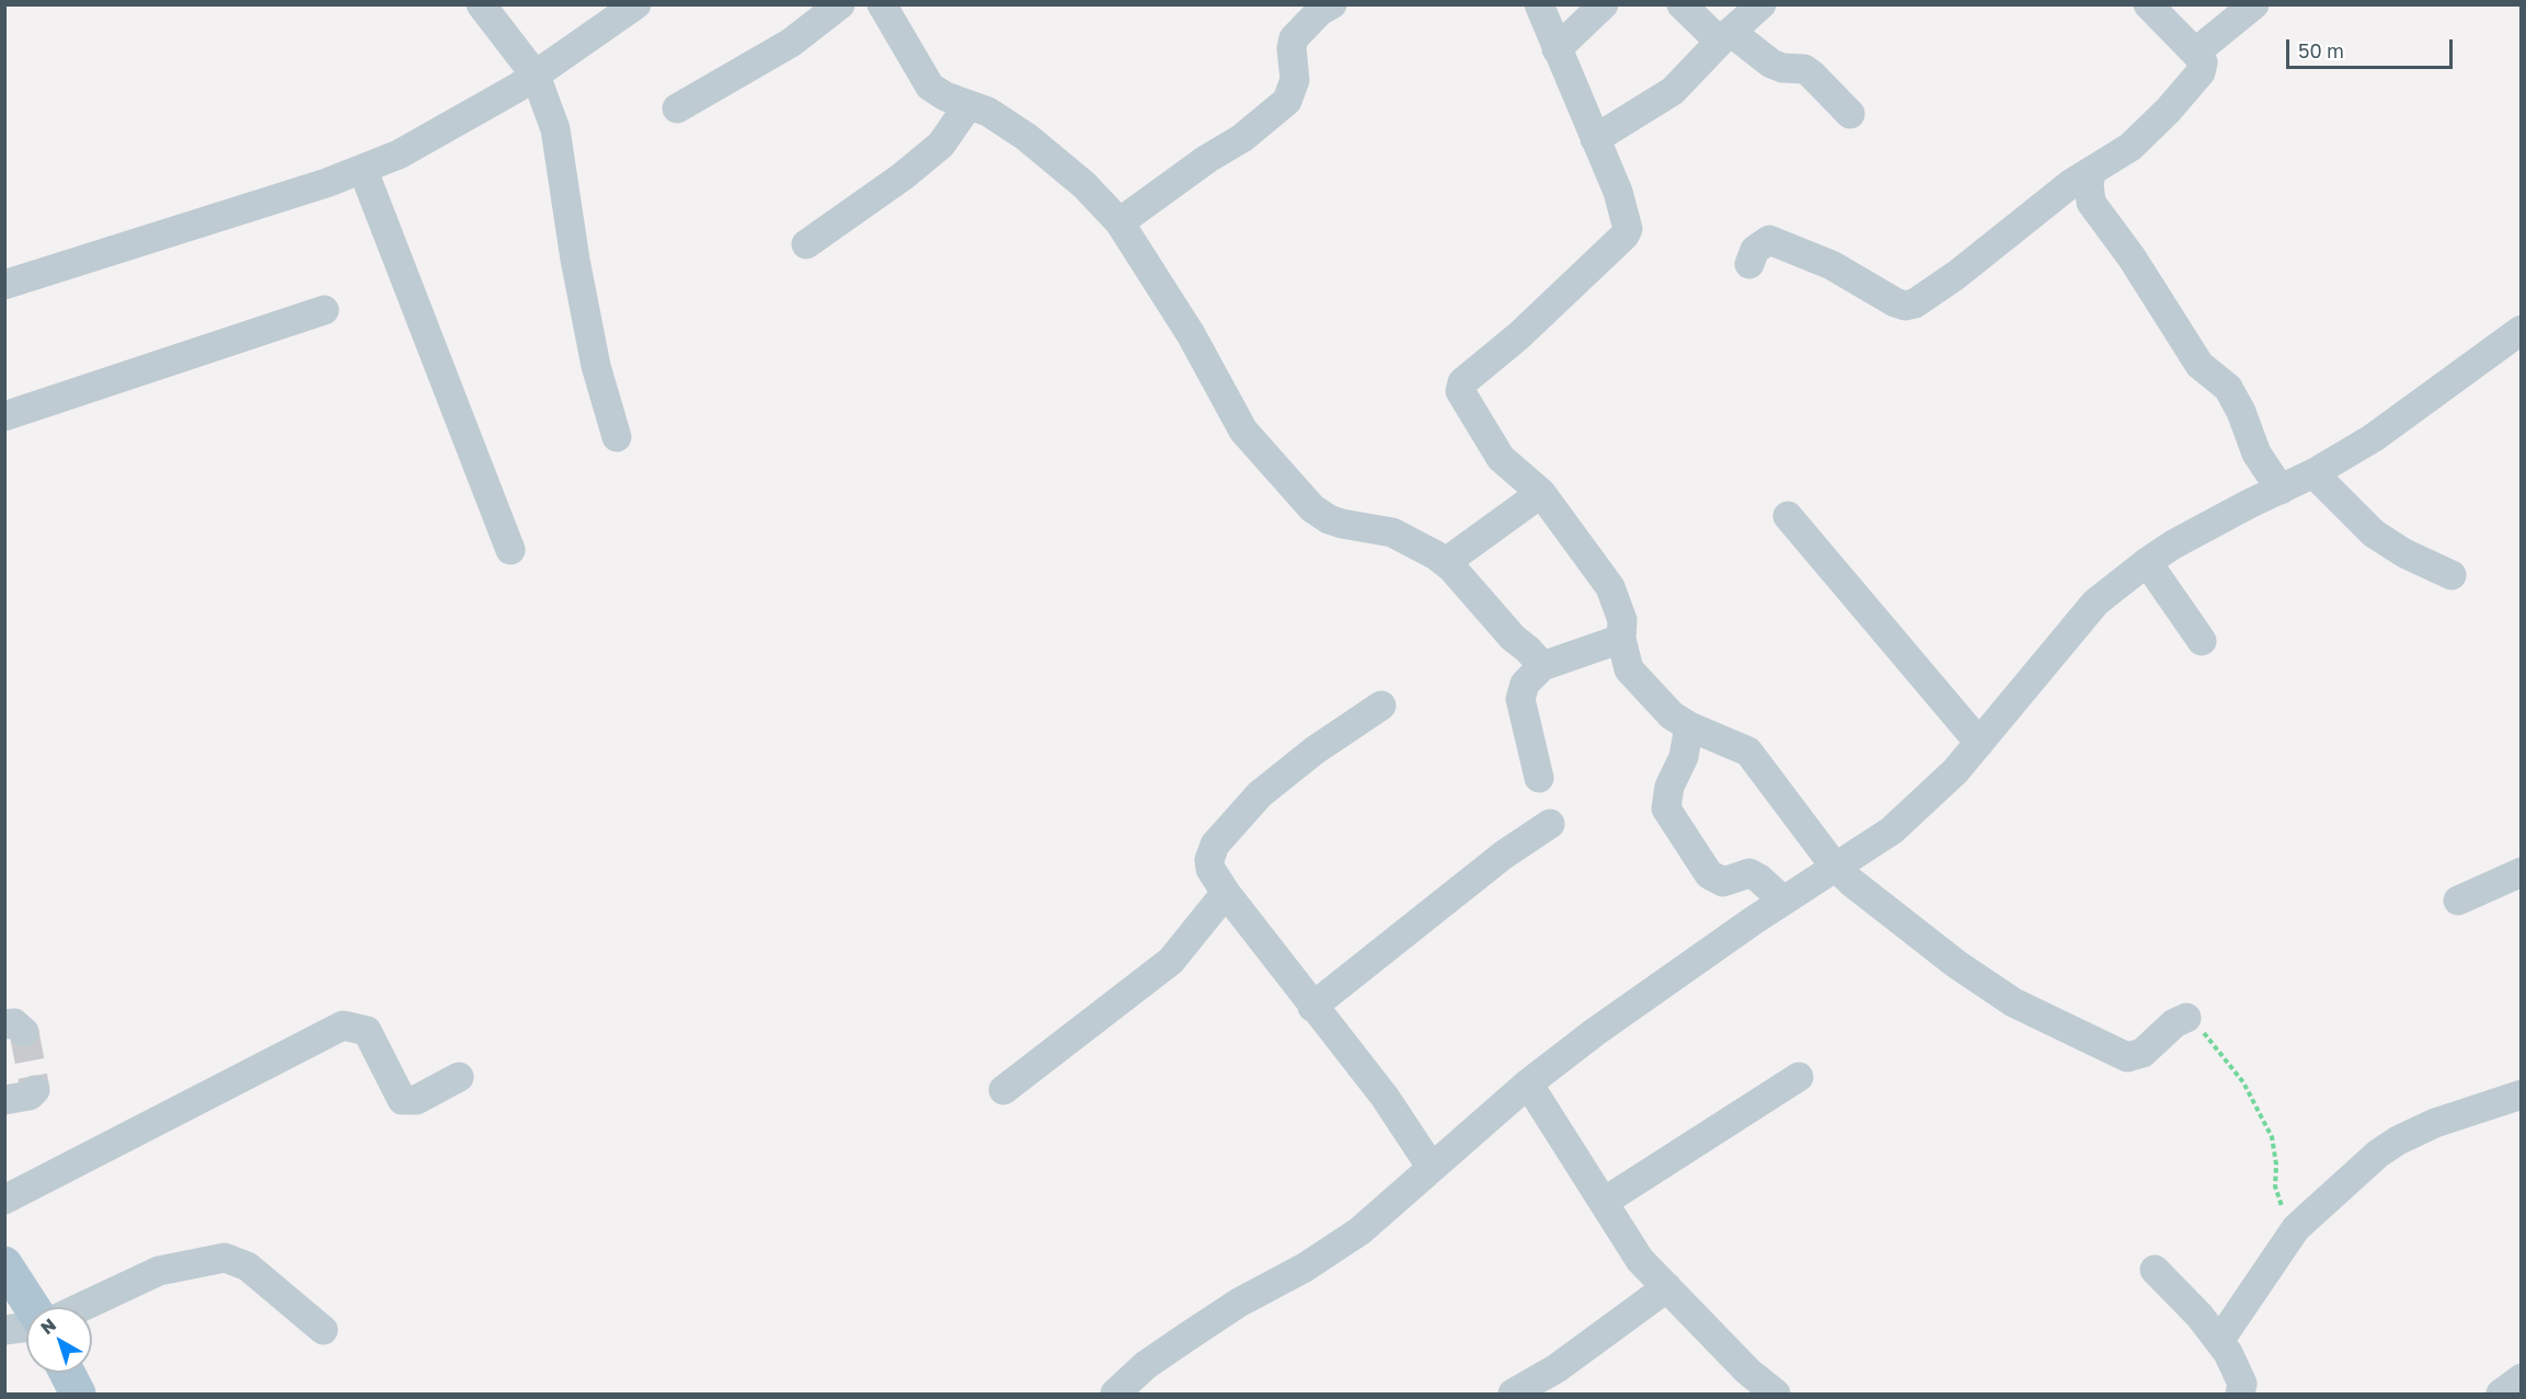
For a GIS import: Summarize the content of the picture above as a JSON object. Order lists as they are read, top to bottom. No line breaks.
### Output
{"scale_bar":"50 m","north":"top left"}
